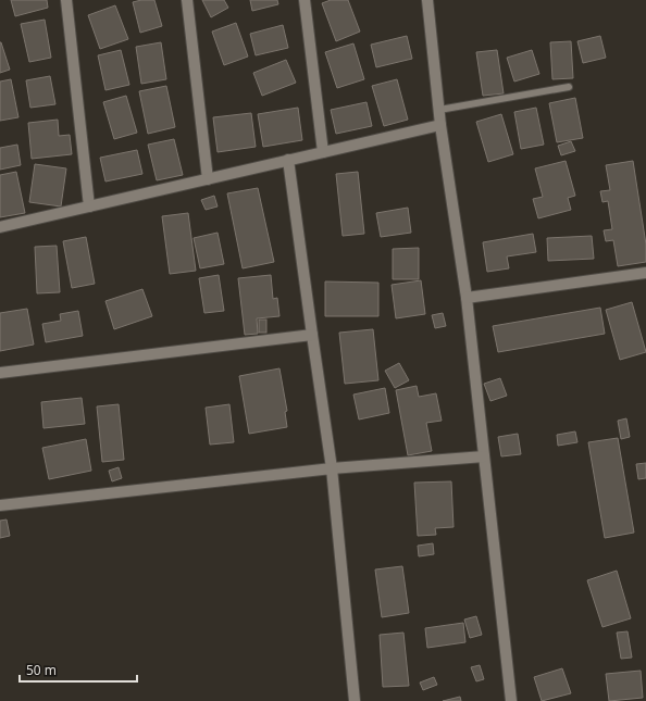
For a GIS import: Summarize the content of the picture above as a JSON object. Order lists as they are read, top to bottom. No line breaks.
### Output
{"scale_bar":"50 m"}
